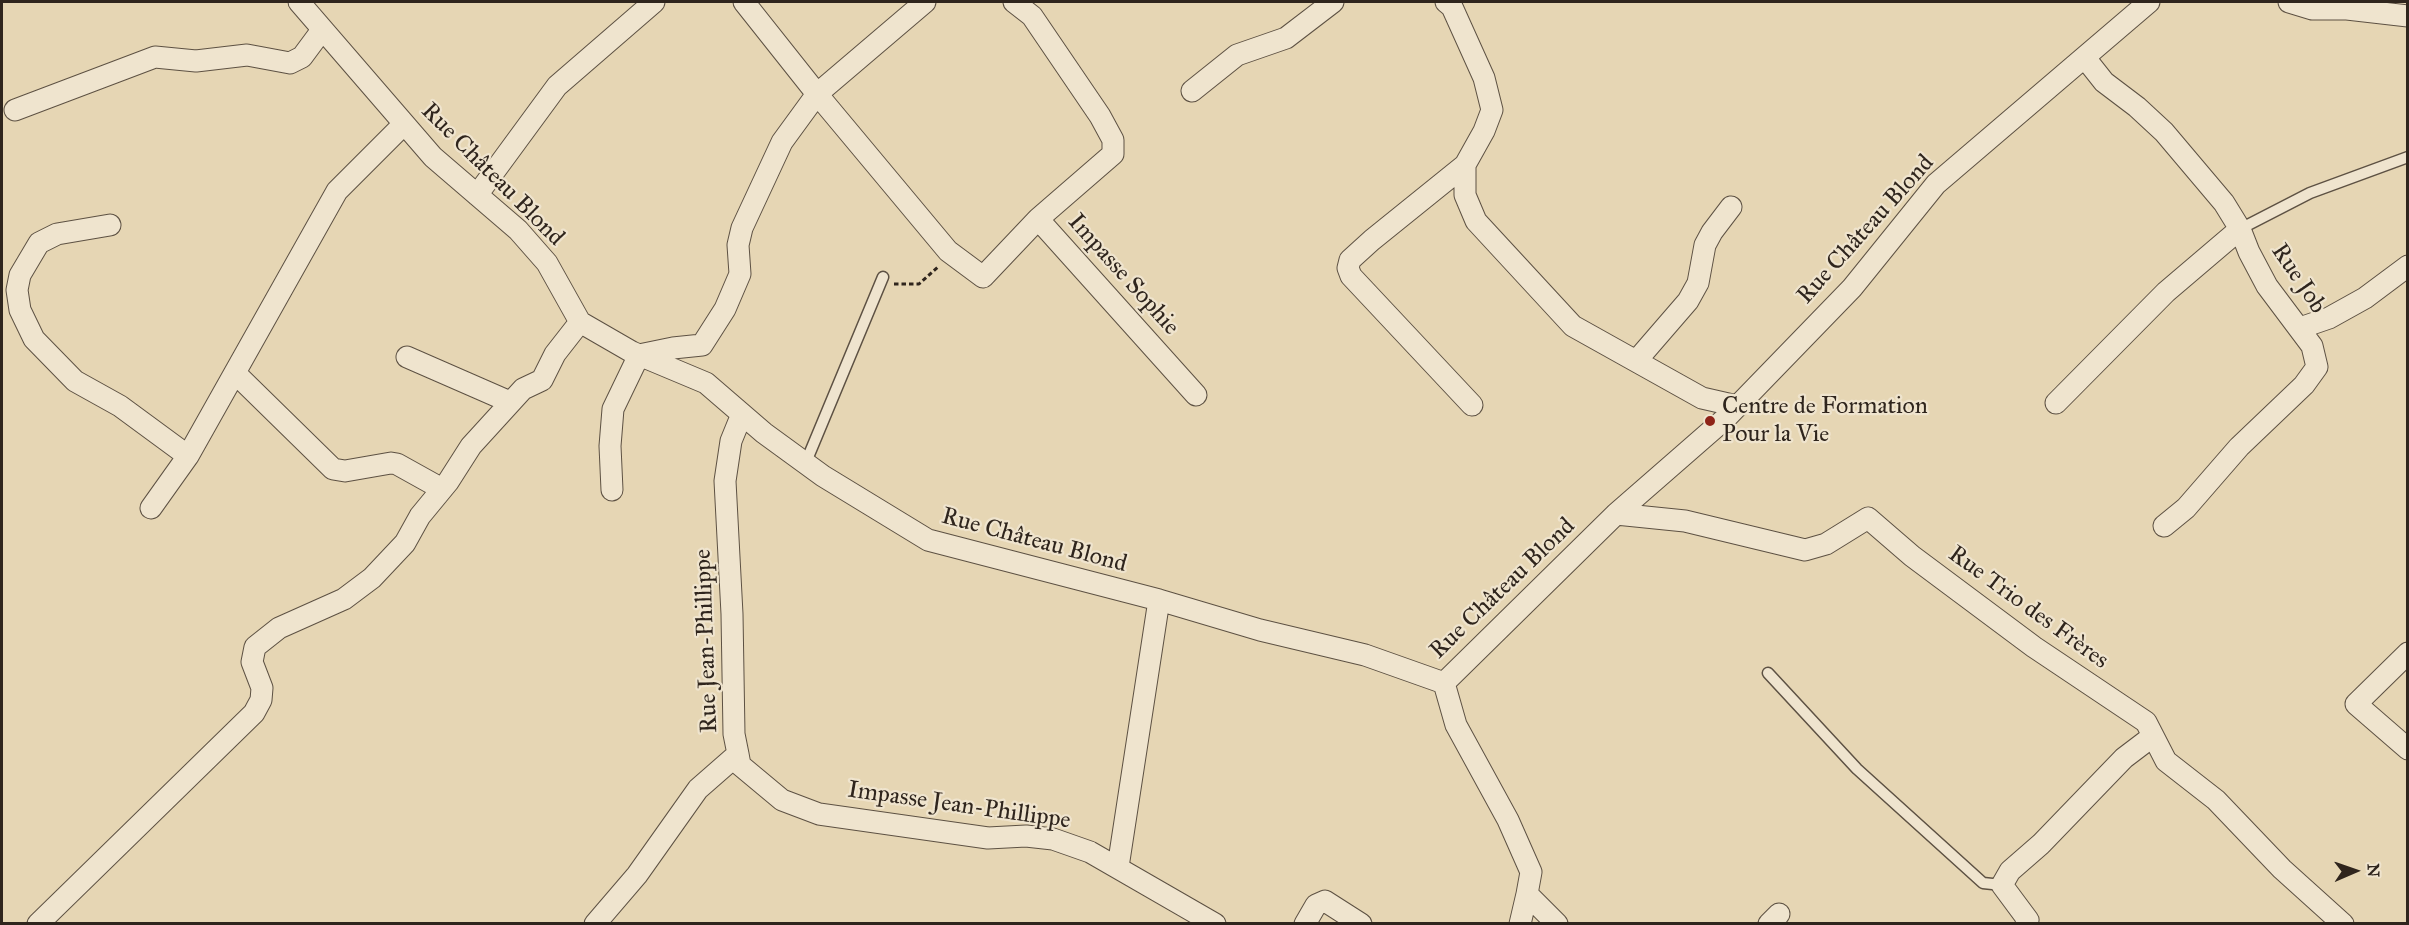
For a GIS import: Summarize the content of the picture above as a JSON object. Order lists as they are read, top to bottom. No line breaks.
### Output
{"streets":{"street":["Rue Château Blond","Impasse Sophie","Rue Job","Rue Trio des Frères","Rue Jean-Phillippe","Impasse Jean-Phillippe"]},"crossings":[["Rue Château Blond","Rue Job"],["Rue Château Blond","Rue Trio des Frères"],["Rue Château Blond","Rue Jean-Phillippe"],["Rue Jean-Phillippe","Impasse Jean-Phillippe"]],"places":["Centre de Formation Pour la Vie"],"north":"right"}
